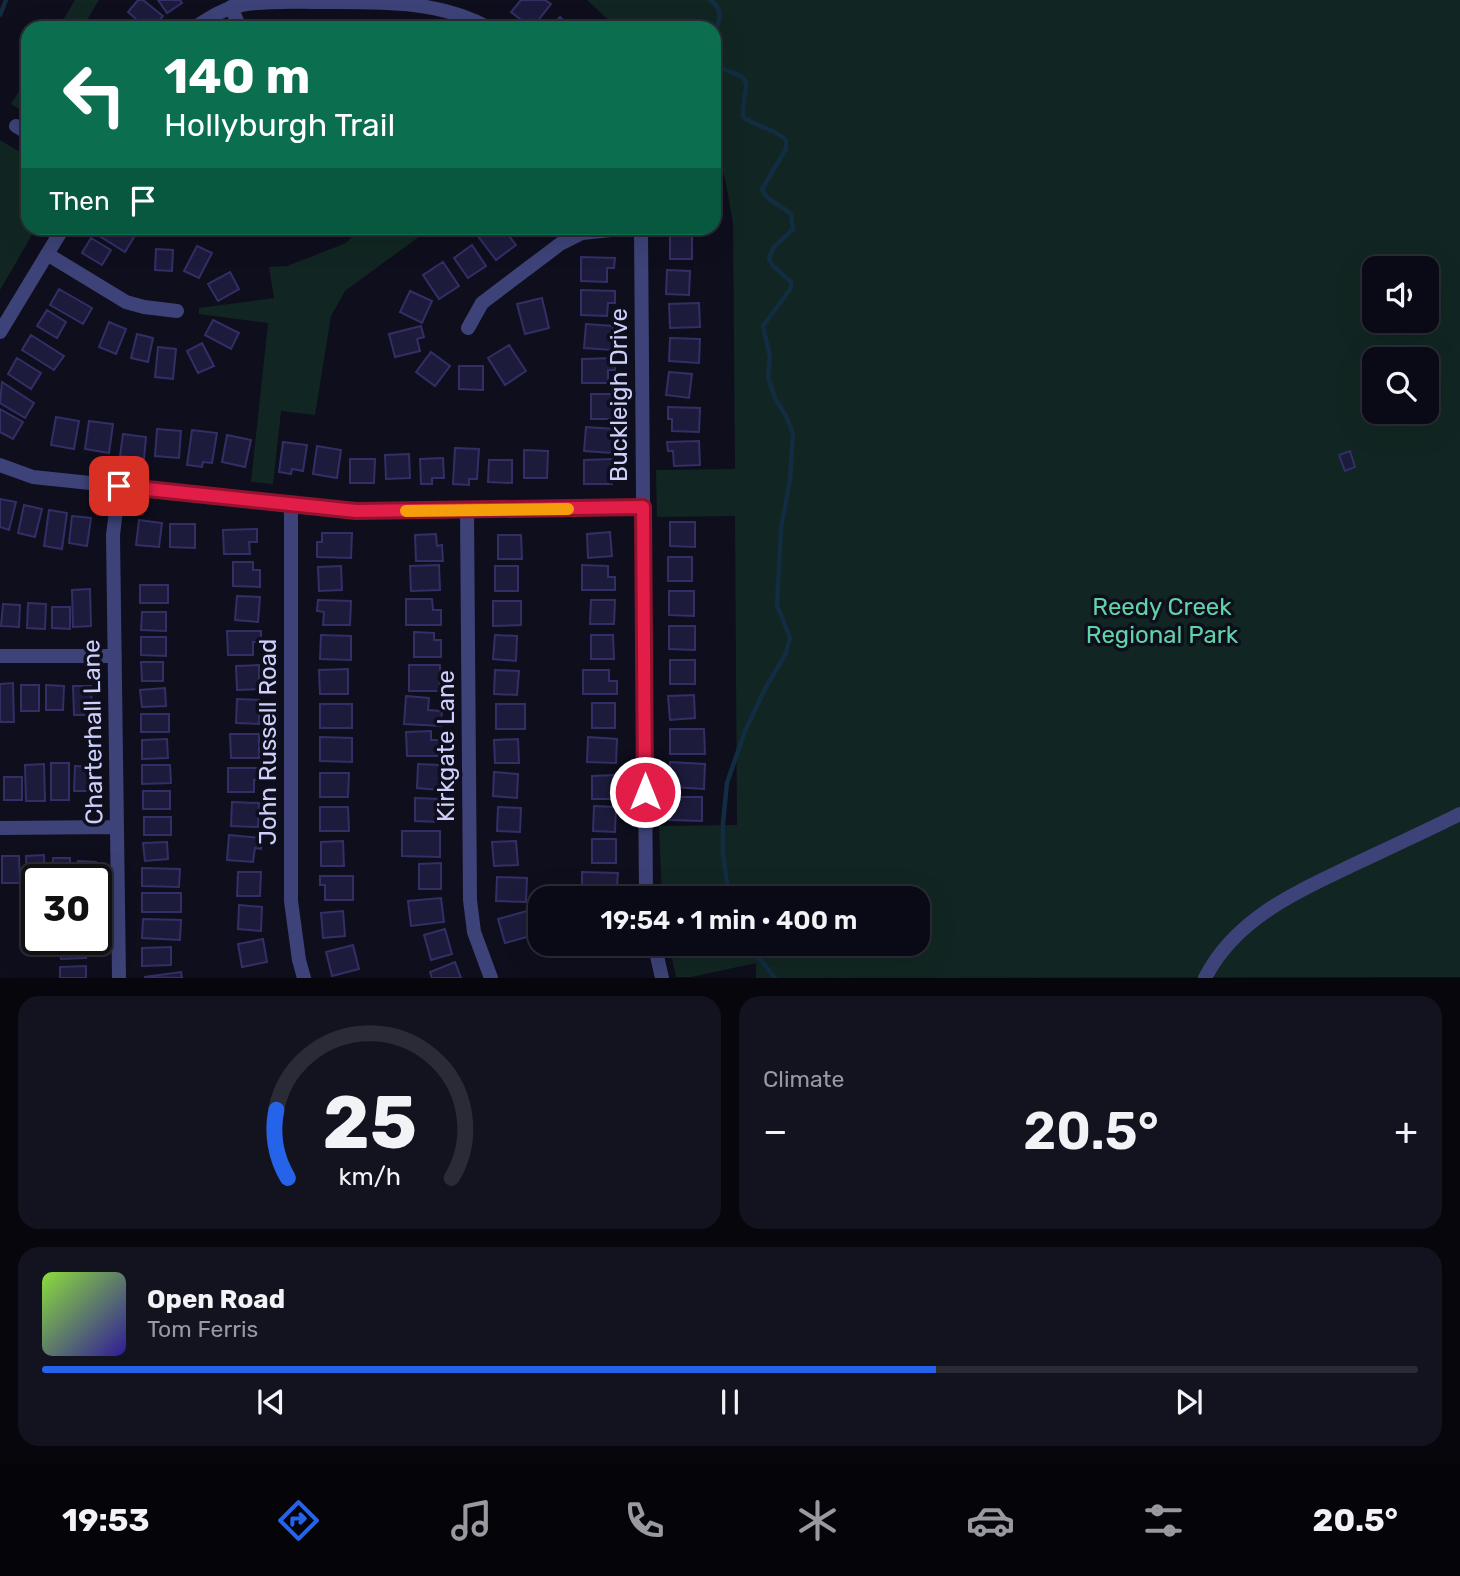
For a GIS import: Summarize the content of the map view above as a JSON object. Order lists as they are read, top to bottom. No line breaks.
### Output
{"streets":{"street":["Buckleigh Drive","Charterhall Lane","John Russell Road","Kirkgate Lane"]},"parks":["Reedy Creek Regional Park"],"page":{"turn":["140 m","Hollyburgh Trail"],"then":"Then","limit":"30","trip":"19:54 · 1 min · 400 m","tile":"Climate","heat":["−","20.5°","+"],"song":["Open Road","Tom Ferris"],"tabs":["19:53","20.5°"],"gauge":["25","km/h"]}}
